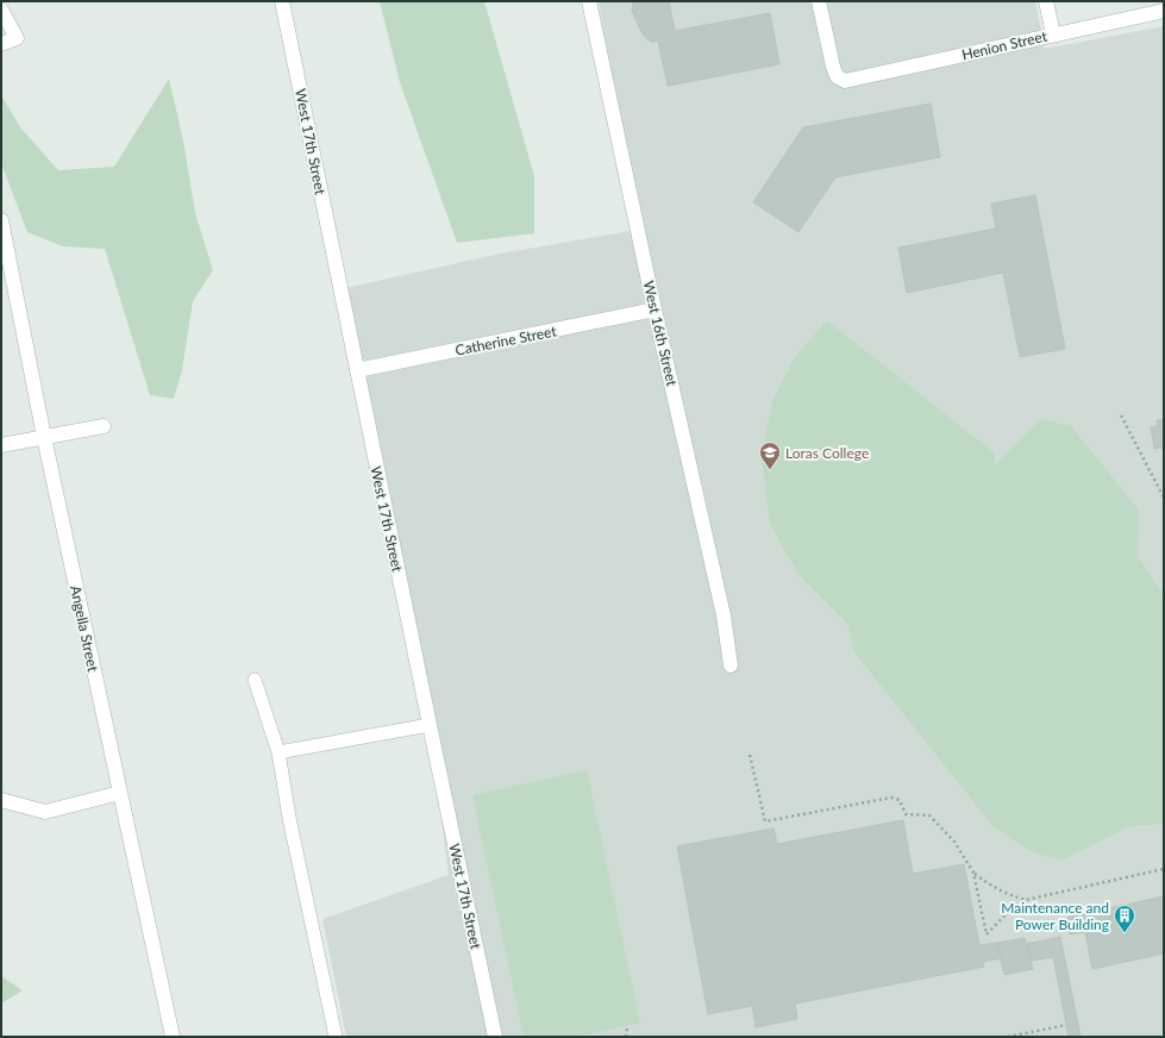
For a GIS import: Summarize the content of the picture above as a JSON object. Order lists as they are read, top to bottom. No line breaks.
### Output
{"streets":{"street":["Henion Street","West 17th Street","West 16th Street","Catherine Street","Angella Street"]},"crossings":[["West 17th Street","Catherine Street"],["West 16th Street","Catherine Street"]],"places":{"school or university":["Loras College"],"building":["Maintenance and Power Building"]}}
